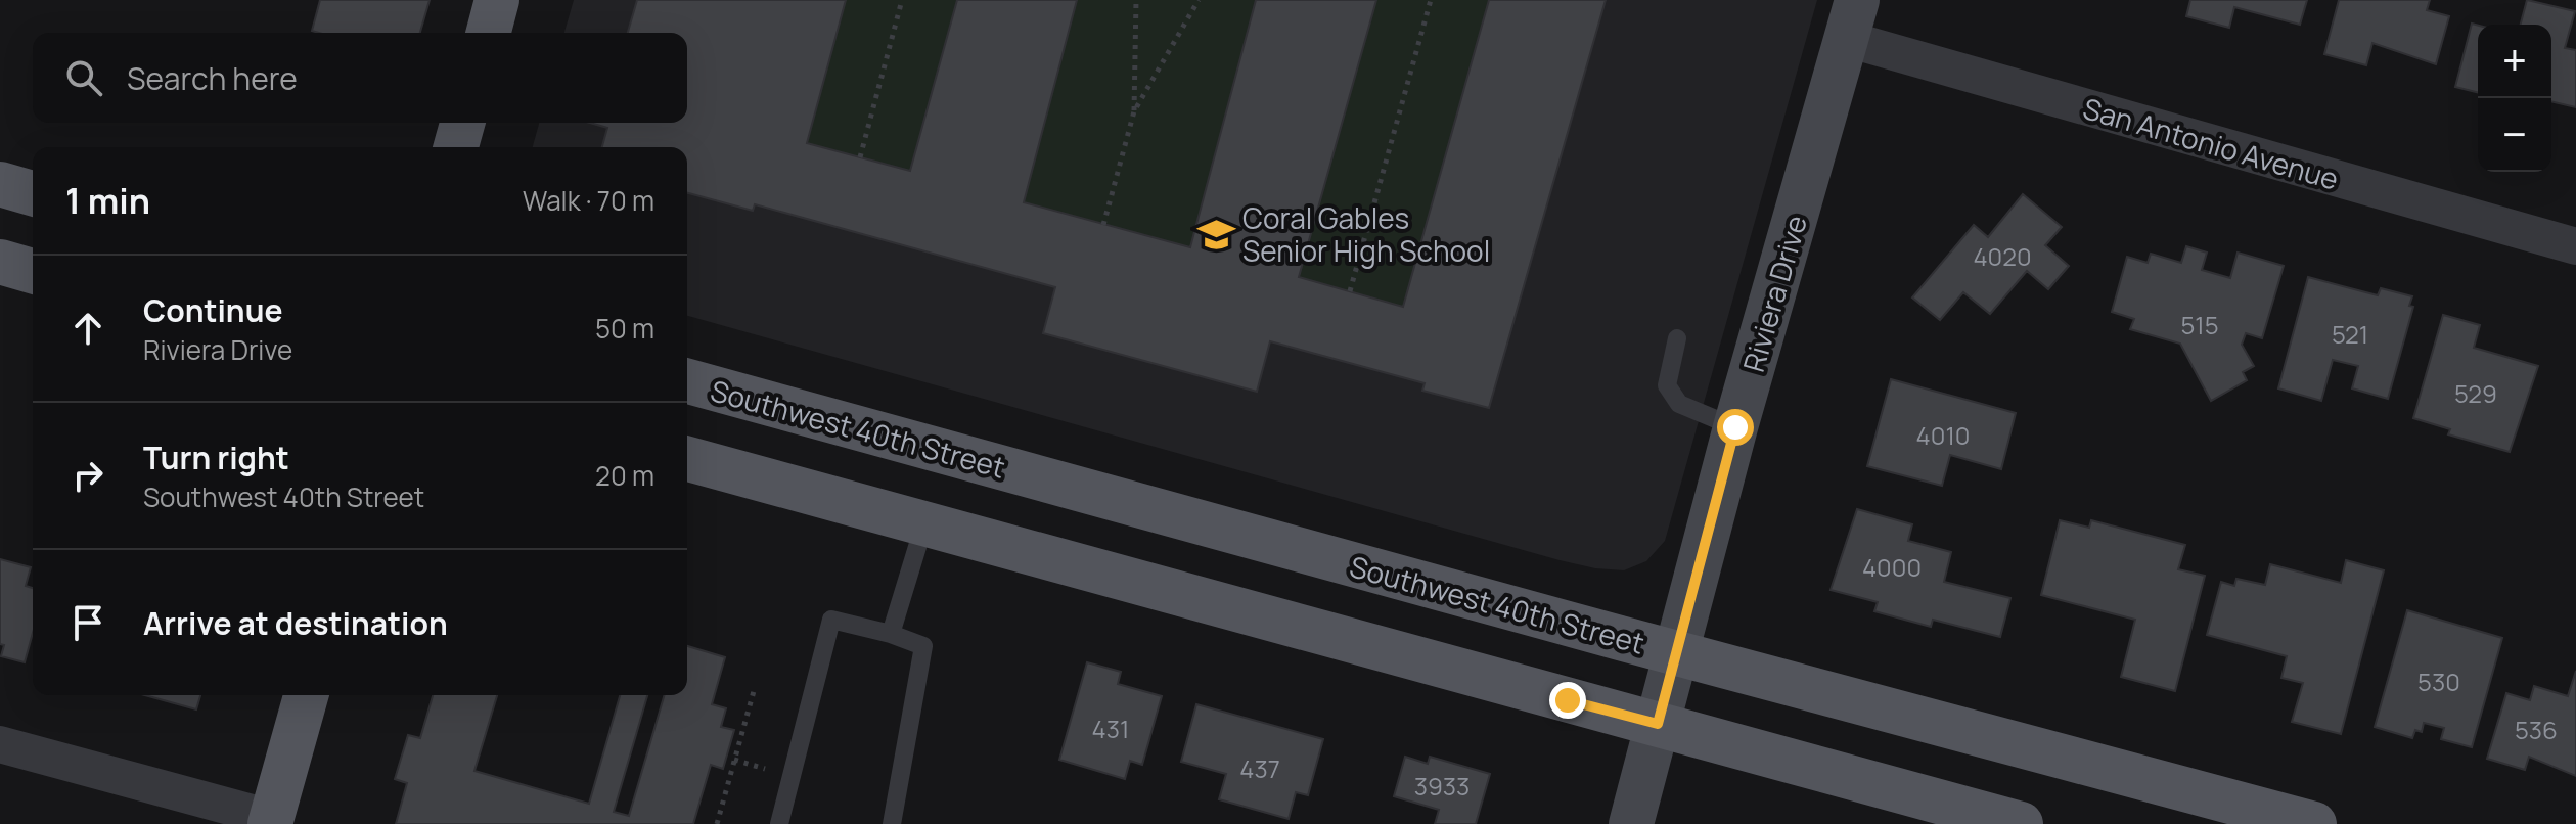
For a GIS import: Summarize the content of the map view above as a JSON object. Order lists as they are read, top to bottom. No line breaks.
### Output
{"streets":{"main road":["Southwest 40th Street"],"street":["San Antonio Avenue","Riviera Drive"]},"crossings":[["San Antonio Avenue","Riviera Drive"],["Riviera Drive","Southwest 40th Street"]],"places":{"school or university":["Coral Gables Senior High School"]},"house_numbers":["4020","515","521","529","4010","4000","530","431","536","437","3933"],"page":{"map_buttons":["+","−"],"search":"Search here","heading":["1 min","Walk · 70 m"],"list":[["Continue","Riviera Drive","50 m"],["Turn right","Southwest 40th Street","20 m"],"Arrive at destination"]}}
